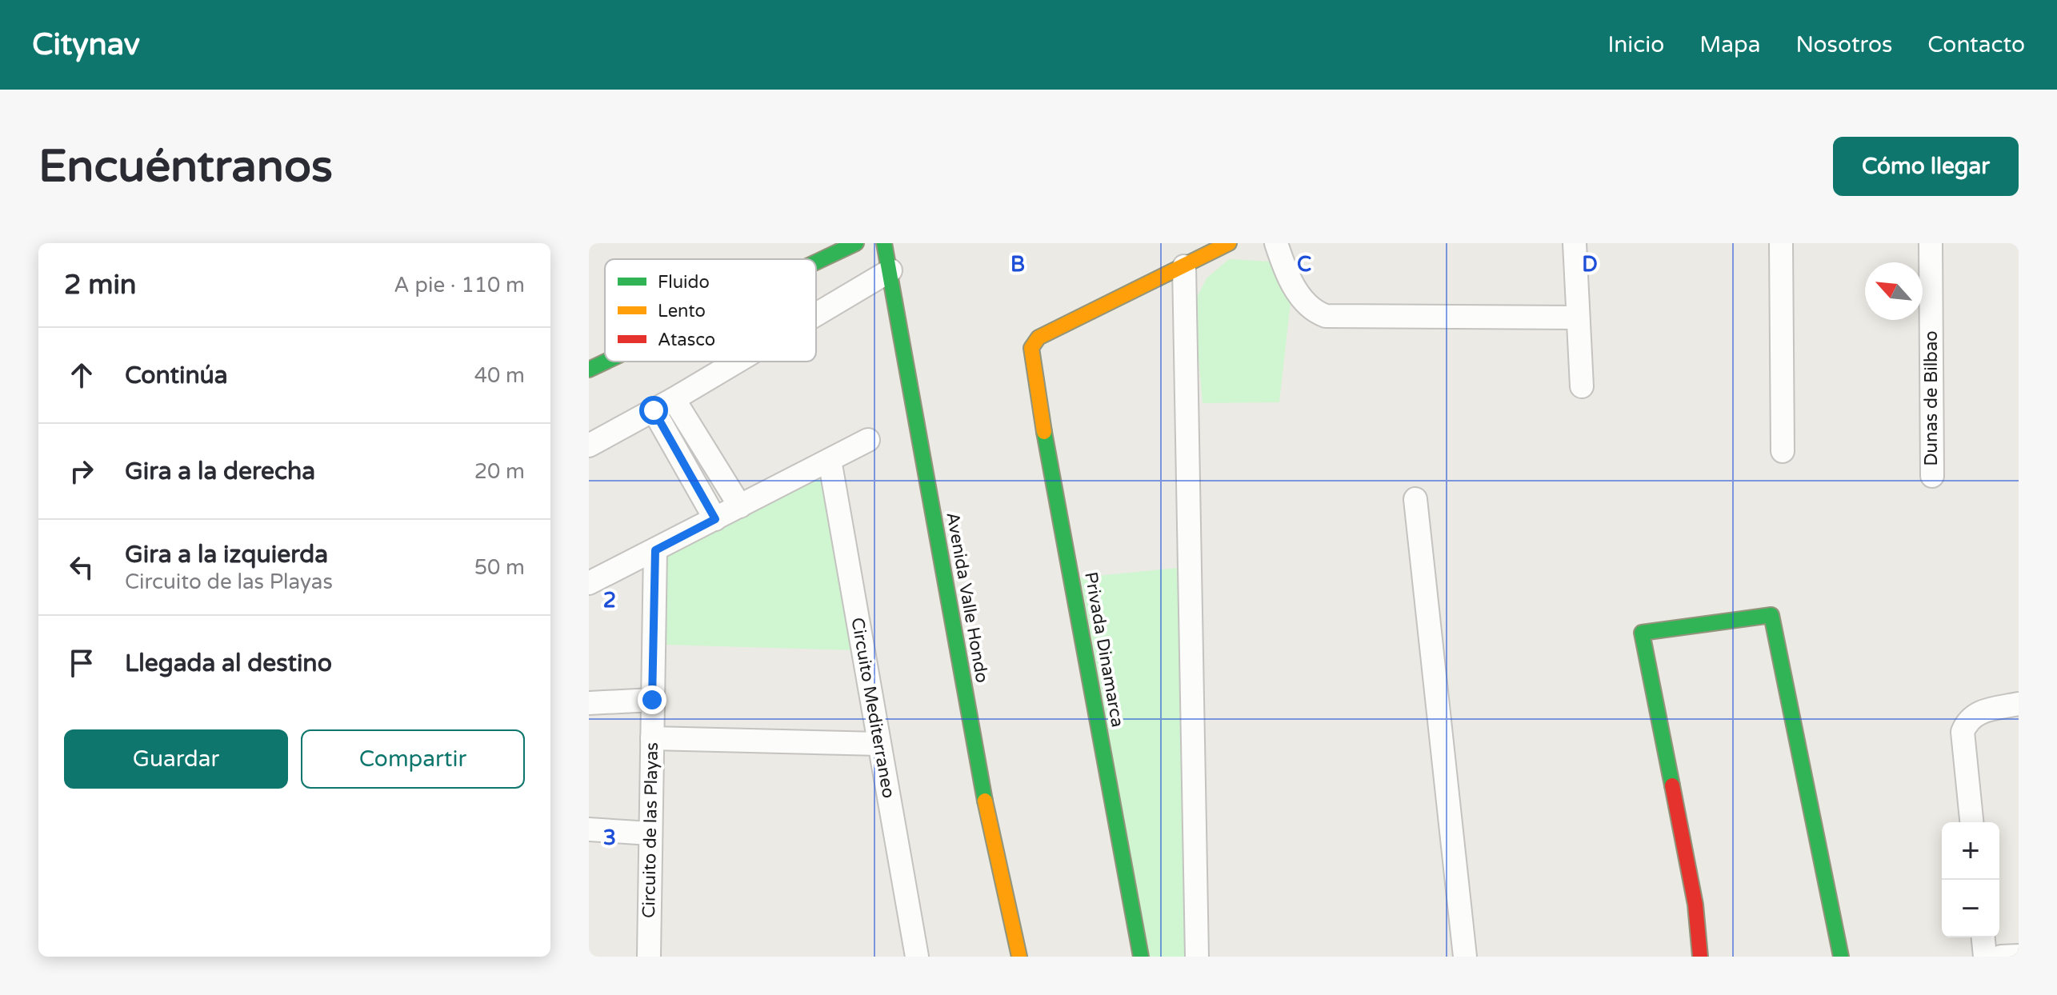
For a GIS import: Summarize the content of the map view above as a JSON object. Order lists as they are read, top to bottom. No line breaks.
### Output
{"streets":{"street":["Dunas de Bilbao","Avenida Valle Hondo","Privada Dinamarca","Circuito Mediterraneo","Circuito de las Playas"]},"legend":["Fluido","Lento","Atasco"],"north":"top left","page":{"header":"Citynav","nav":["Inicio","Mapa","Nosotros","Contacto"],"buttons":["Cómo llegar",["Guardar","Compartir"]],"title":"Encuéntranos","heading":["2 min","A pie · 110 m"],"list":[["Continúa","40 m"],["Gira a la derecha","20 m"],["Gira a la izquierda","Circuito de las Playas","50 m"],"Llegada al destino"],"map_buttons":["+","−"]},"grid":{"columns":["B","C","D"],"rows":["2","3"]}}
